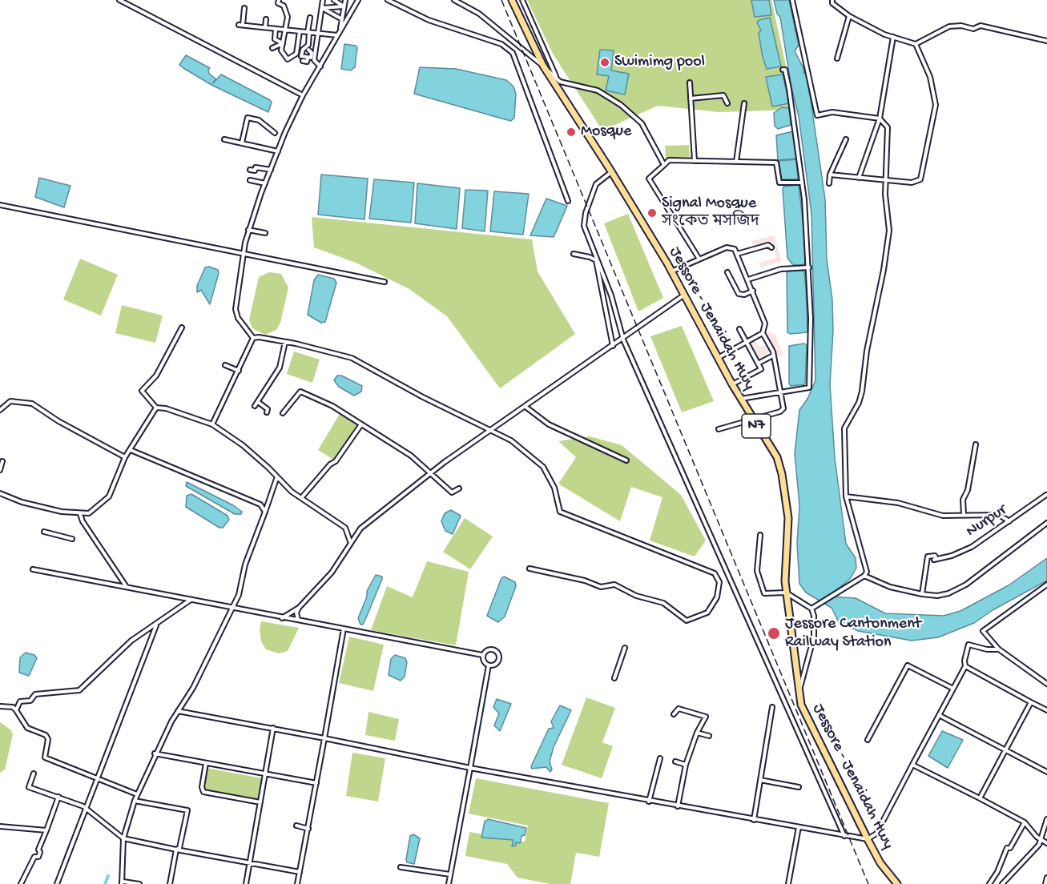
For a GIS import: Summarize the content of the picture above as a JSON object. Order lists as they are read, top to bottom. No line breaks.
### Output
{"streets":{"highway":["Jessore - Jenaidah Hwy","N7"],"street":["Nurpur"]},"places":["Swimimg pool","Mosque","Signal Mosque সংকেত মসজিদ","Jessore Cantonment Railway Station"]}
